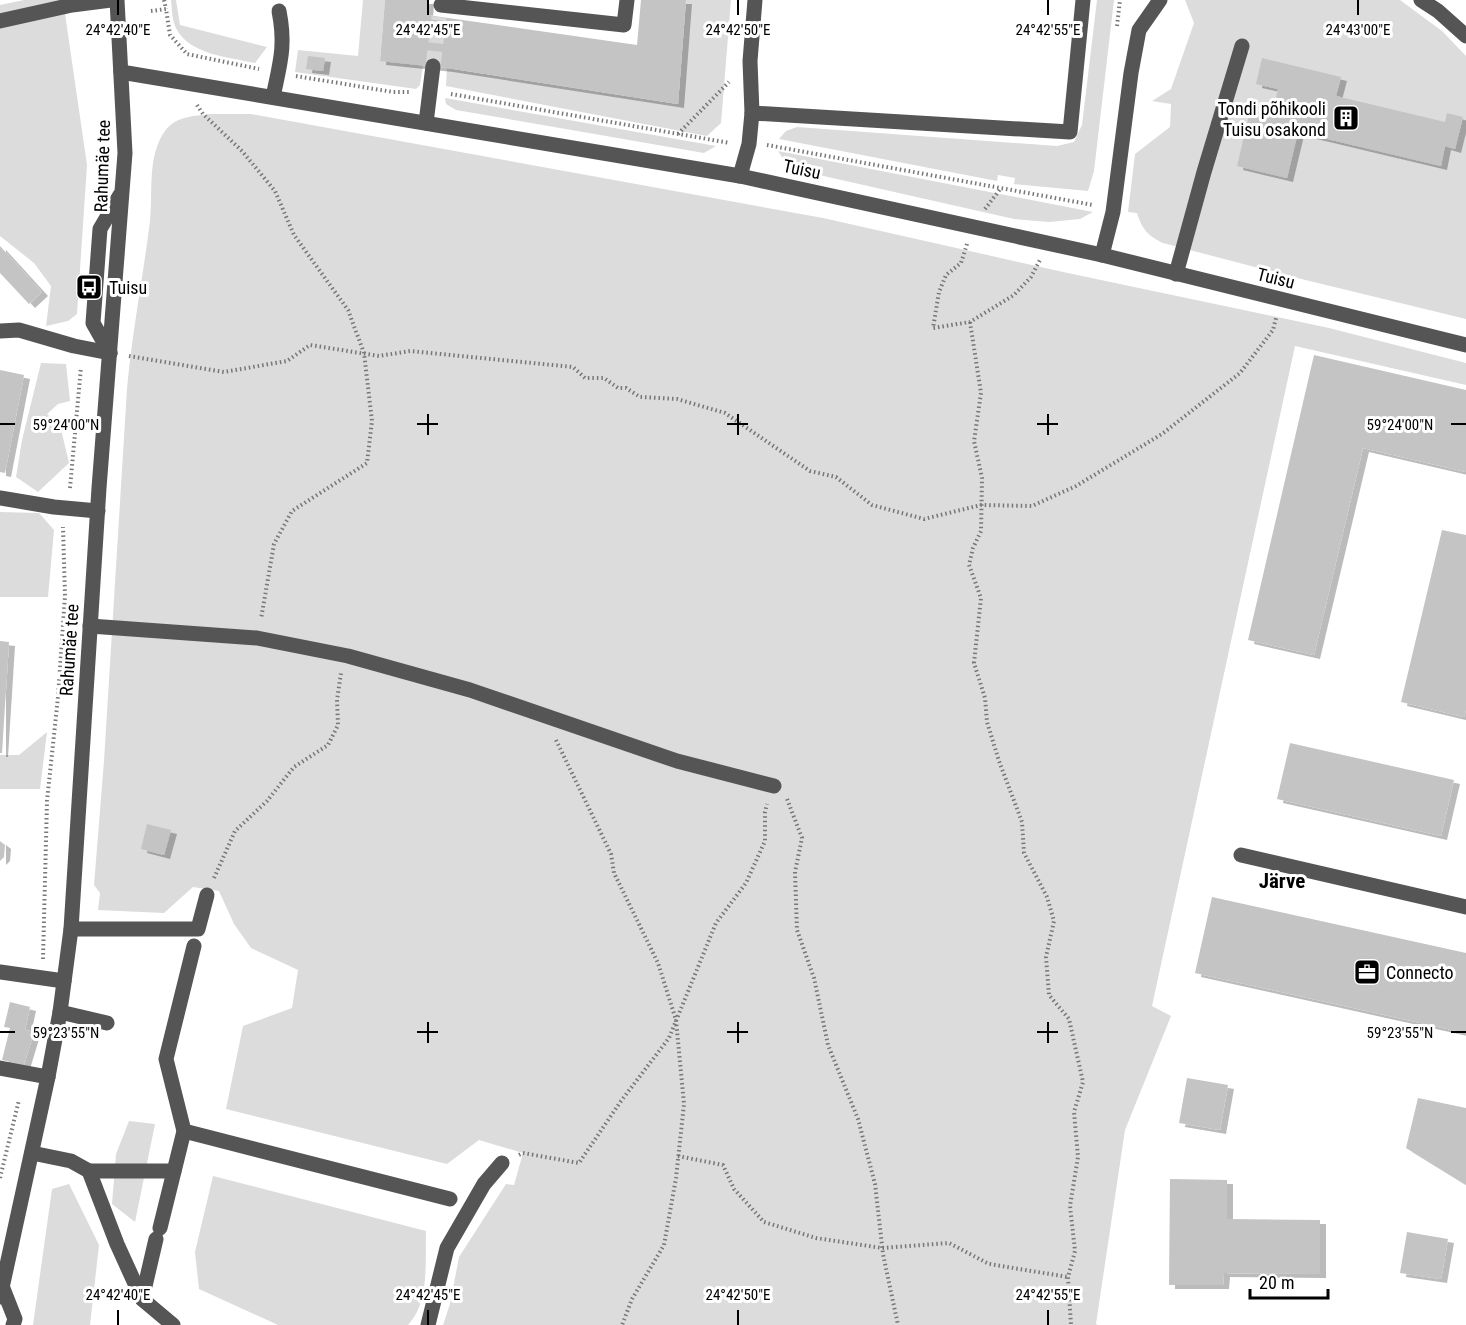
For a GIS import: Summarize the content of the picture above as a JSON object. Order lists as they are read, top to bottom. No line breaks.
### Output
{"streets":{"street":["Rahumäe tee","Tuisu"]},"crossings":[["Rahumäe tee","Tuisu"]],"districts":["Järve"],"places":{"building":["Tondi põhikooli Tuisu osakond"],"bus stop":["Tuisu"],"office":["Connecto"]},"scale_bar":"20 m","coordinates":["24°42'40\"E","24°42'45\"E","24°42'50\"E","24°42'55\"E","24°43'00\"E","59°24'00\"N","59°23'55\"N"]}
